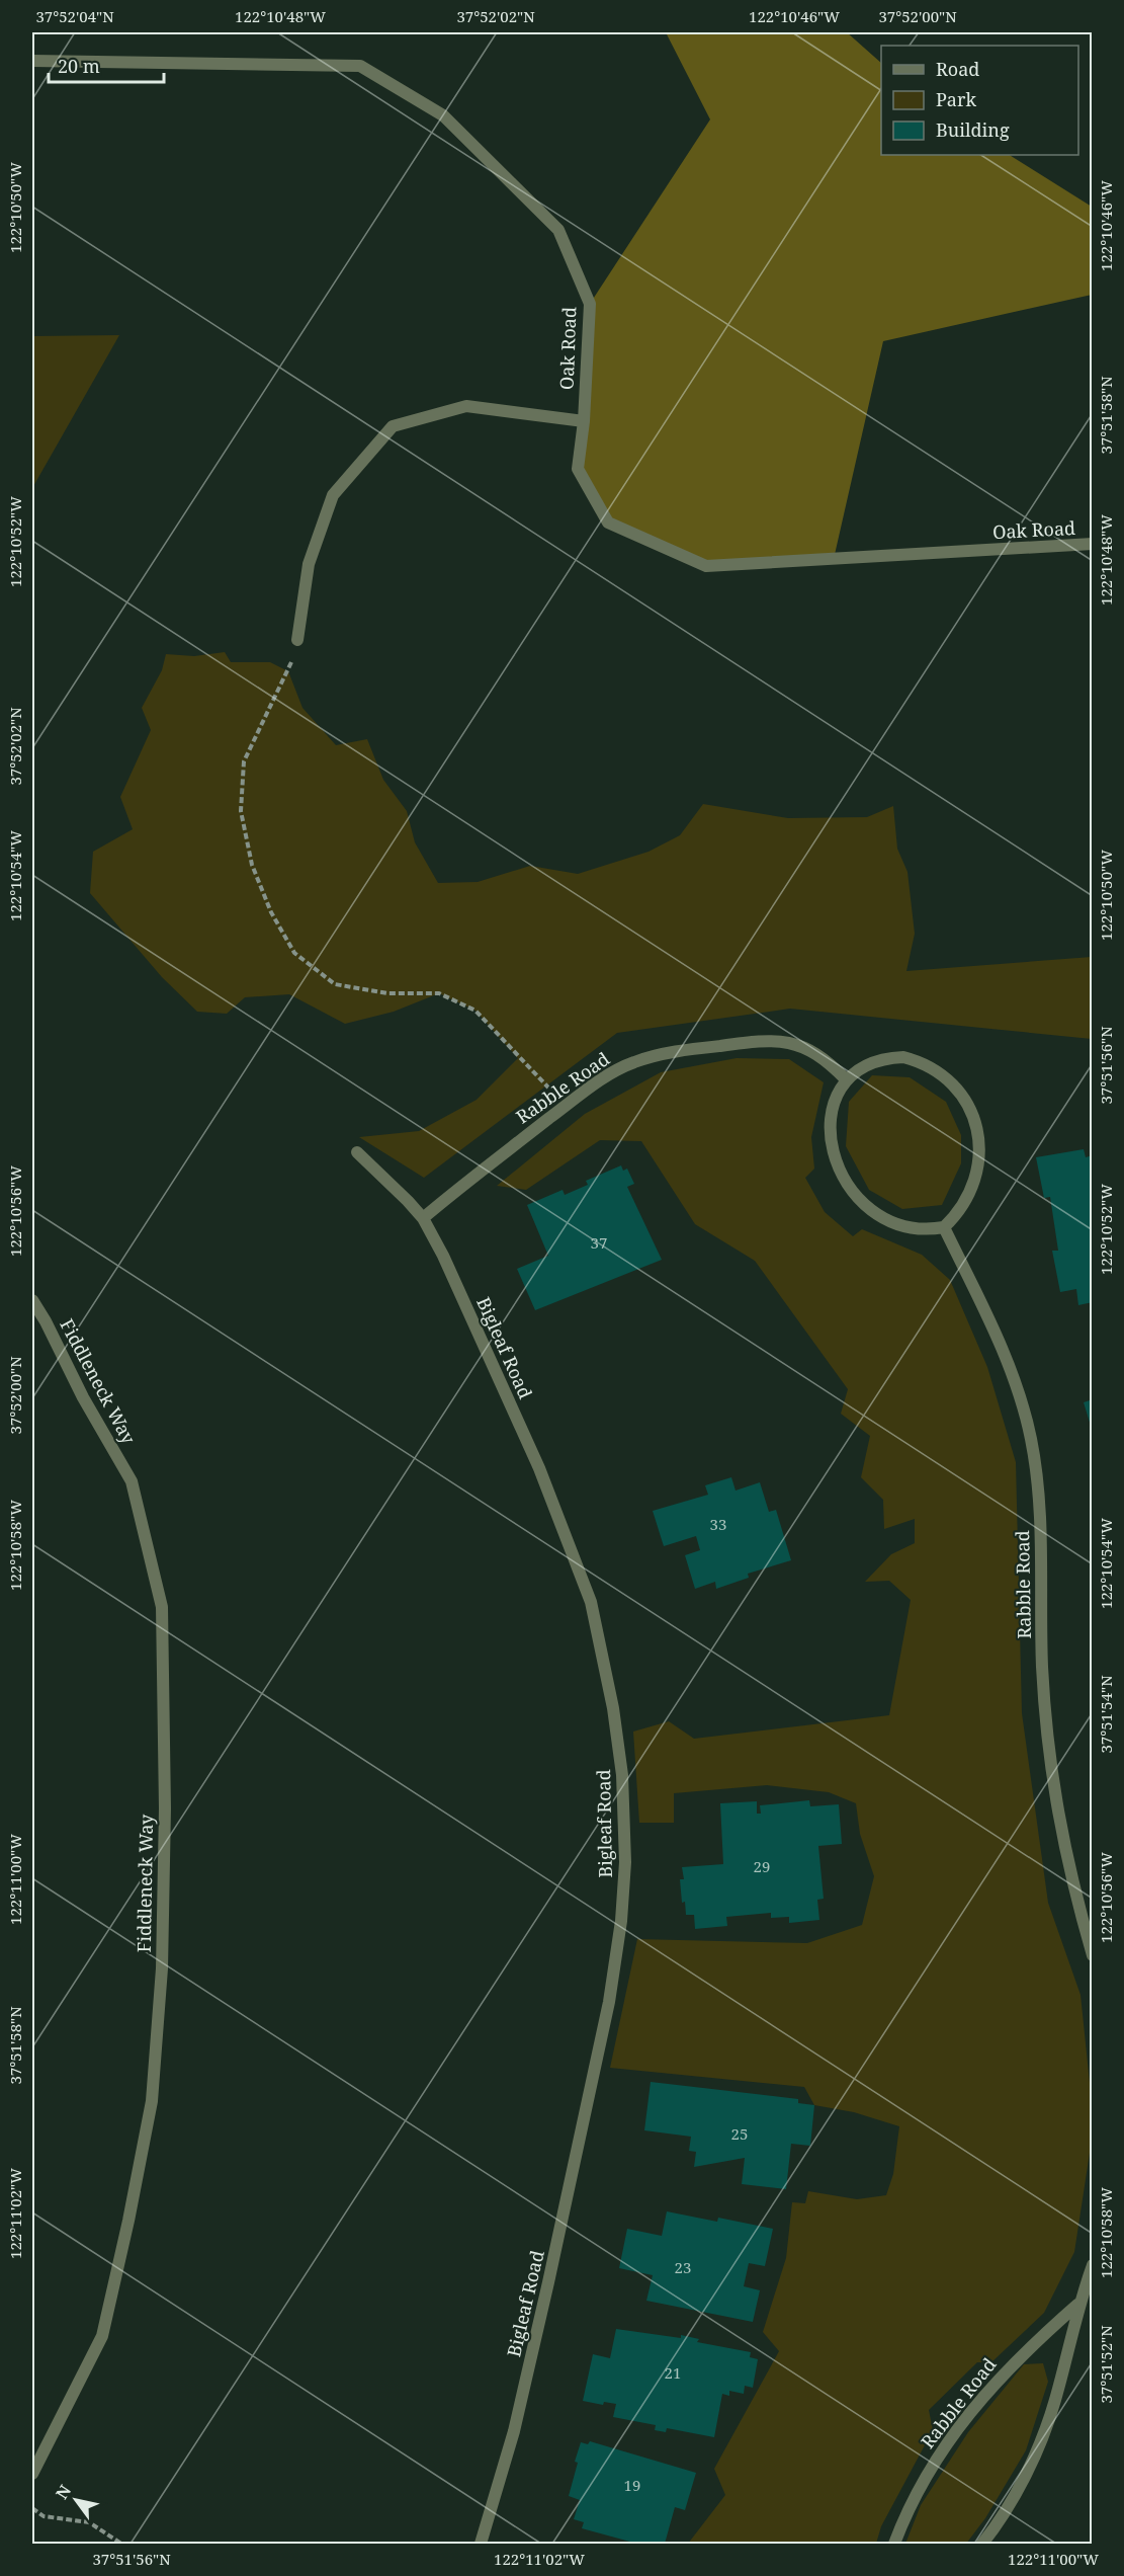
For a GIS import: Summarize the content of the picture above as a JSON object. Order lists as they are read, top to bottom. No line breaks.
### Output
{"streets":{"street":["Oak Road","Rabble Road","Bigleaf Road","Fiddleneck Way"]},"crossings":[["Rabble Road","Bigleaf Road"]],"house_numbers":["37","33","29","25","23","21","19"],"legend":["Road","Park","Building"],"scale_bar":"20 m","north":"top left","coordinates":["37°52'04\"N","122°10'48\"W","37°52'02\"N","122°10'46\"W","37°52'00\"N","122°10'50\"W","37°51'58\"N","122°10'52\"W","122°10'54\"W","37°51'56\"N","122°10'56\"W","122°10'58\"W","37°51'54\"N","122°11'00\"W","122°11'02\"W","37°51'52\"N"]}
